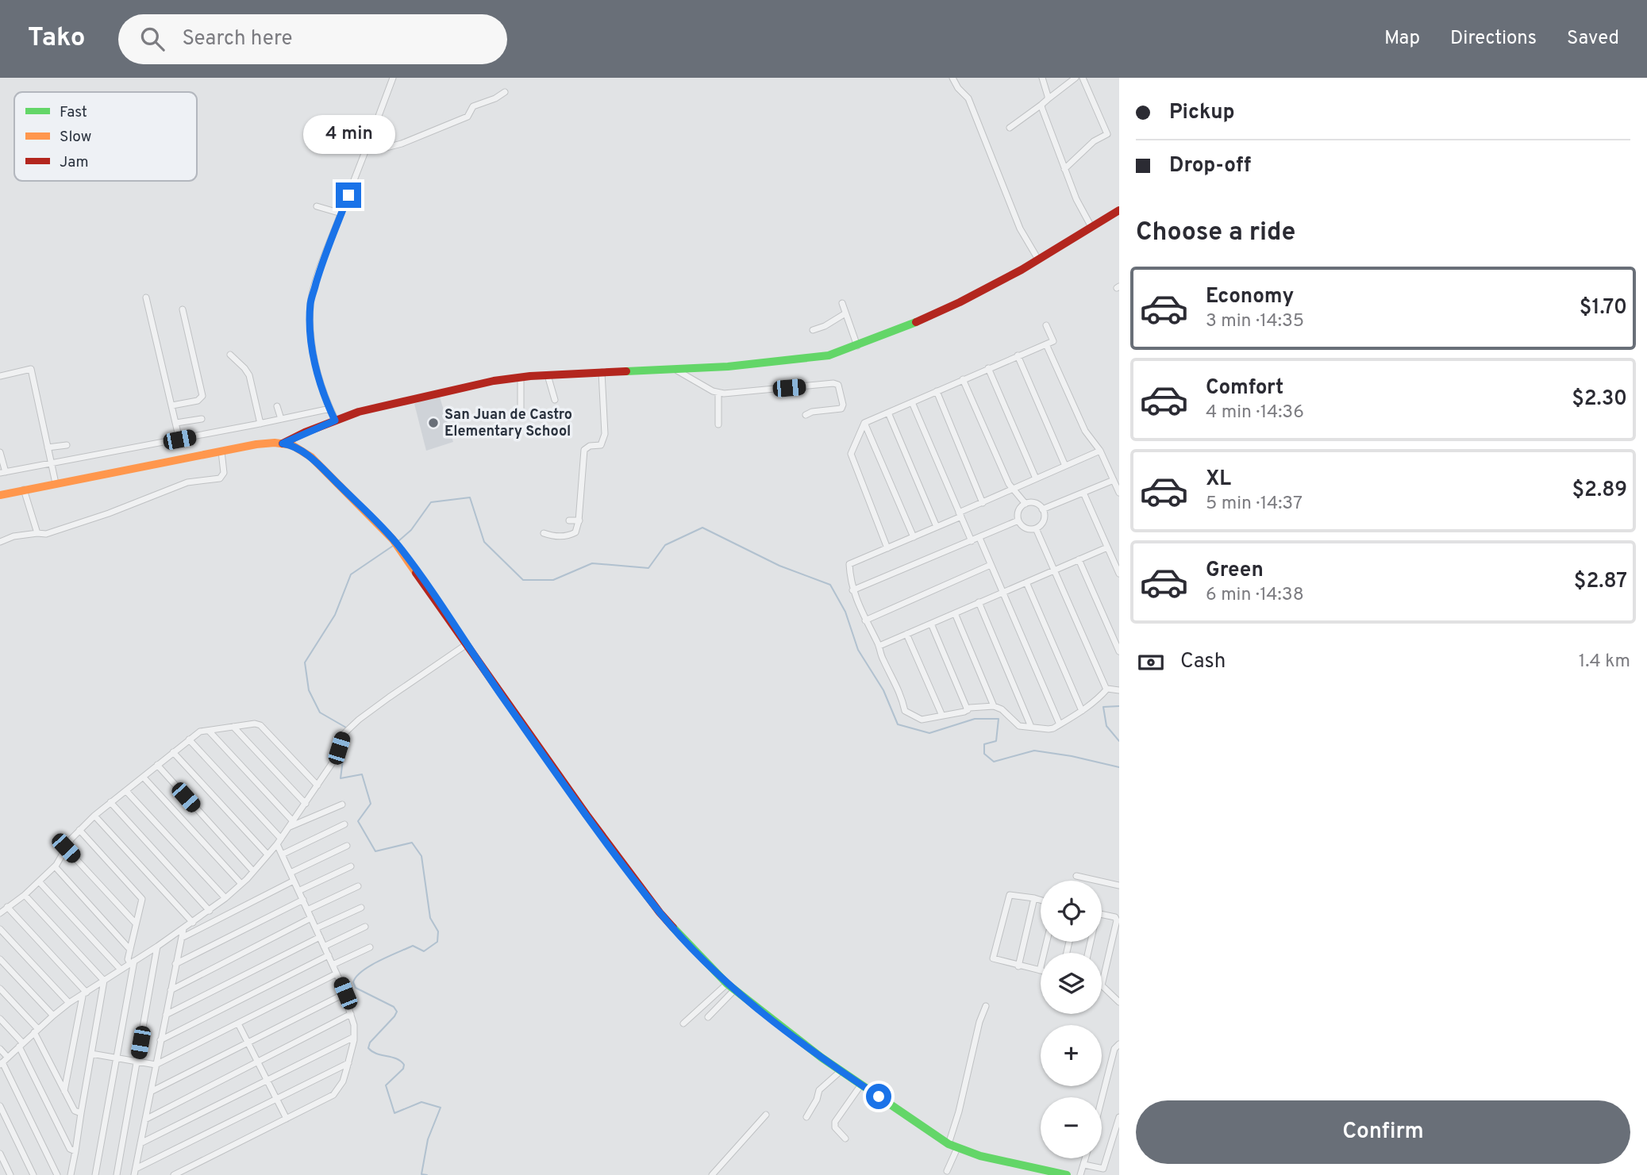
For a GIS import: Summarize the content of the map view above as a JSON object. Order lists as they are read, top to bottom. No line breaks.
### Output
{"places":["San Juan de Castro Elementary School"],"legend":["Fast","Slow","Jam"],"page":{"header":"Tako","search":"Search here","nav":["Map","Directions","Saved"],"banner":["Pickup","Drop-off"],"bubble":"4 min","heading":"Choose a ride","list":[{"name":"Economy","note":"3 min · 14:35","value":"$1.70"},{"name":"Comfort","note":"4 min · 14:36","value":"$2.30"},{"name":"XL","note":"5 min · 14:37","value":"$2.89"},{"name":"Green","note":"6 min · 14:38","value":"$2.87"}],"pay":["Cash","1.4 km"],"map_buttons":["+","−"],"buttons":"Confirm"}}
